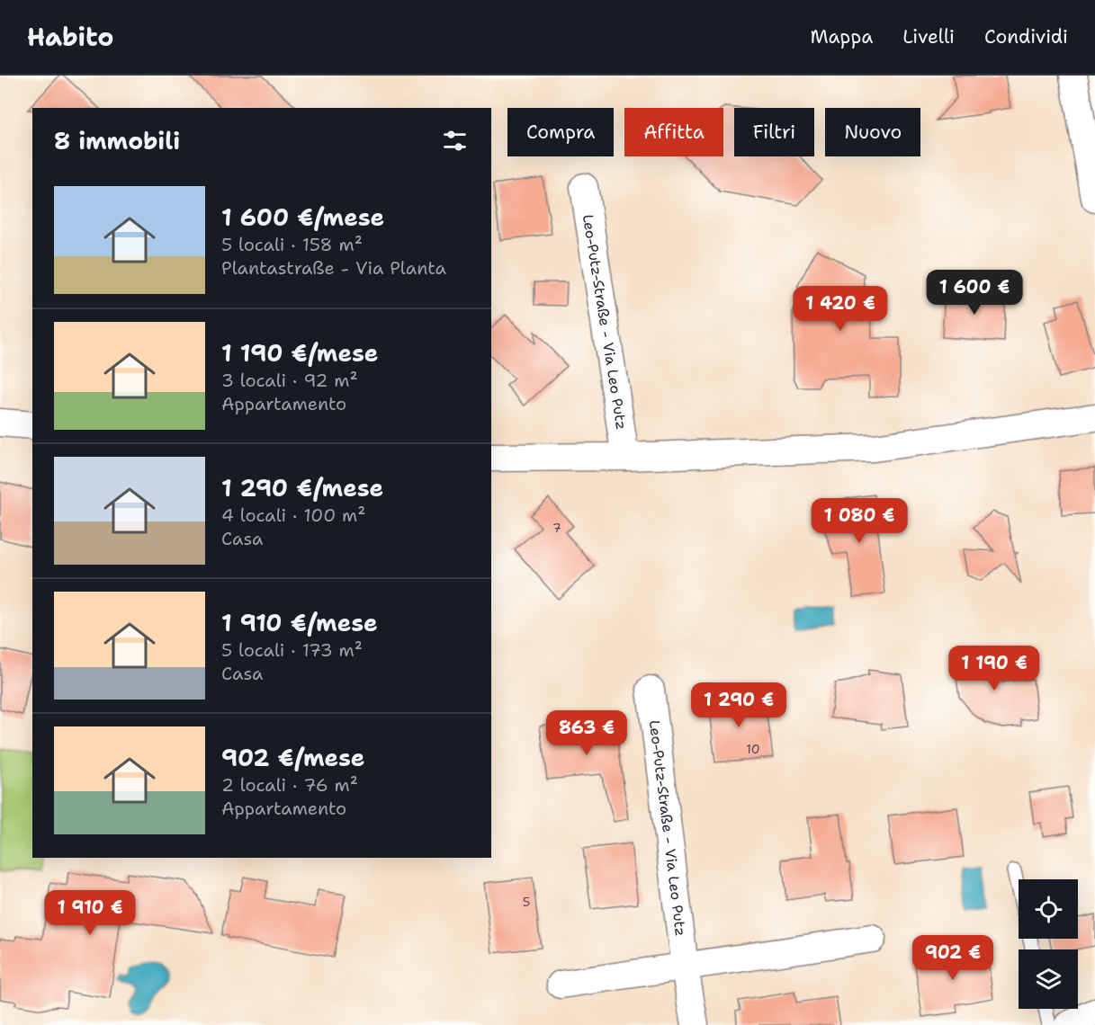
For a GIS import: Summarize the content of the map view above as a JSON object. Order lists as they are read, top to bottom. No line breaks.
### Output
{"streets":{"street":["Leo-Putz-Straße - Via Leo Putz"]},"house_numbers":["7","10","5"],"page":{"header":"Habito","nav":["Mappa","Livelli","Condividi"],"chip":["Compra","Affitta","Filtri","Nuovo"],"heading":"8 immobili","list":[{"name":"1 600 €/mese","note":"5 locali · 158 m² · Plantastraße - Via Planta"},{"name":"1 190 €/mese","note":"3 locali · 92 m² · Appartamento"},{"name":"1 290 €/mese","note":"4 locali · 100 m² · Casa"},{"name":"1 910 €/mese","note":"5 locali · 173 m² · Casa"},{"name":"902 €/mese","note":"2 locali · 76 m² · Appartamento"}],"price":["1 600 €","1 420 €","1 080 €","1 190 €","1 290 €","863 €","1 910 €","902 €"]}}
